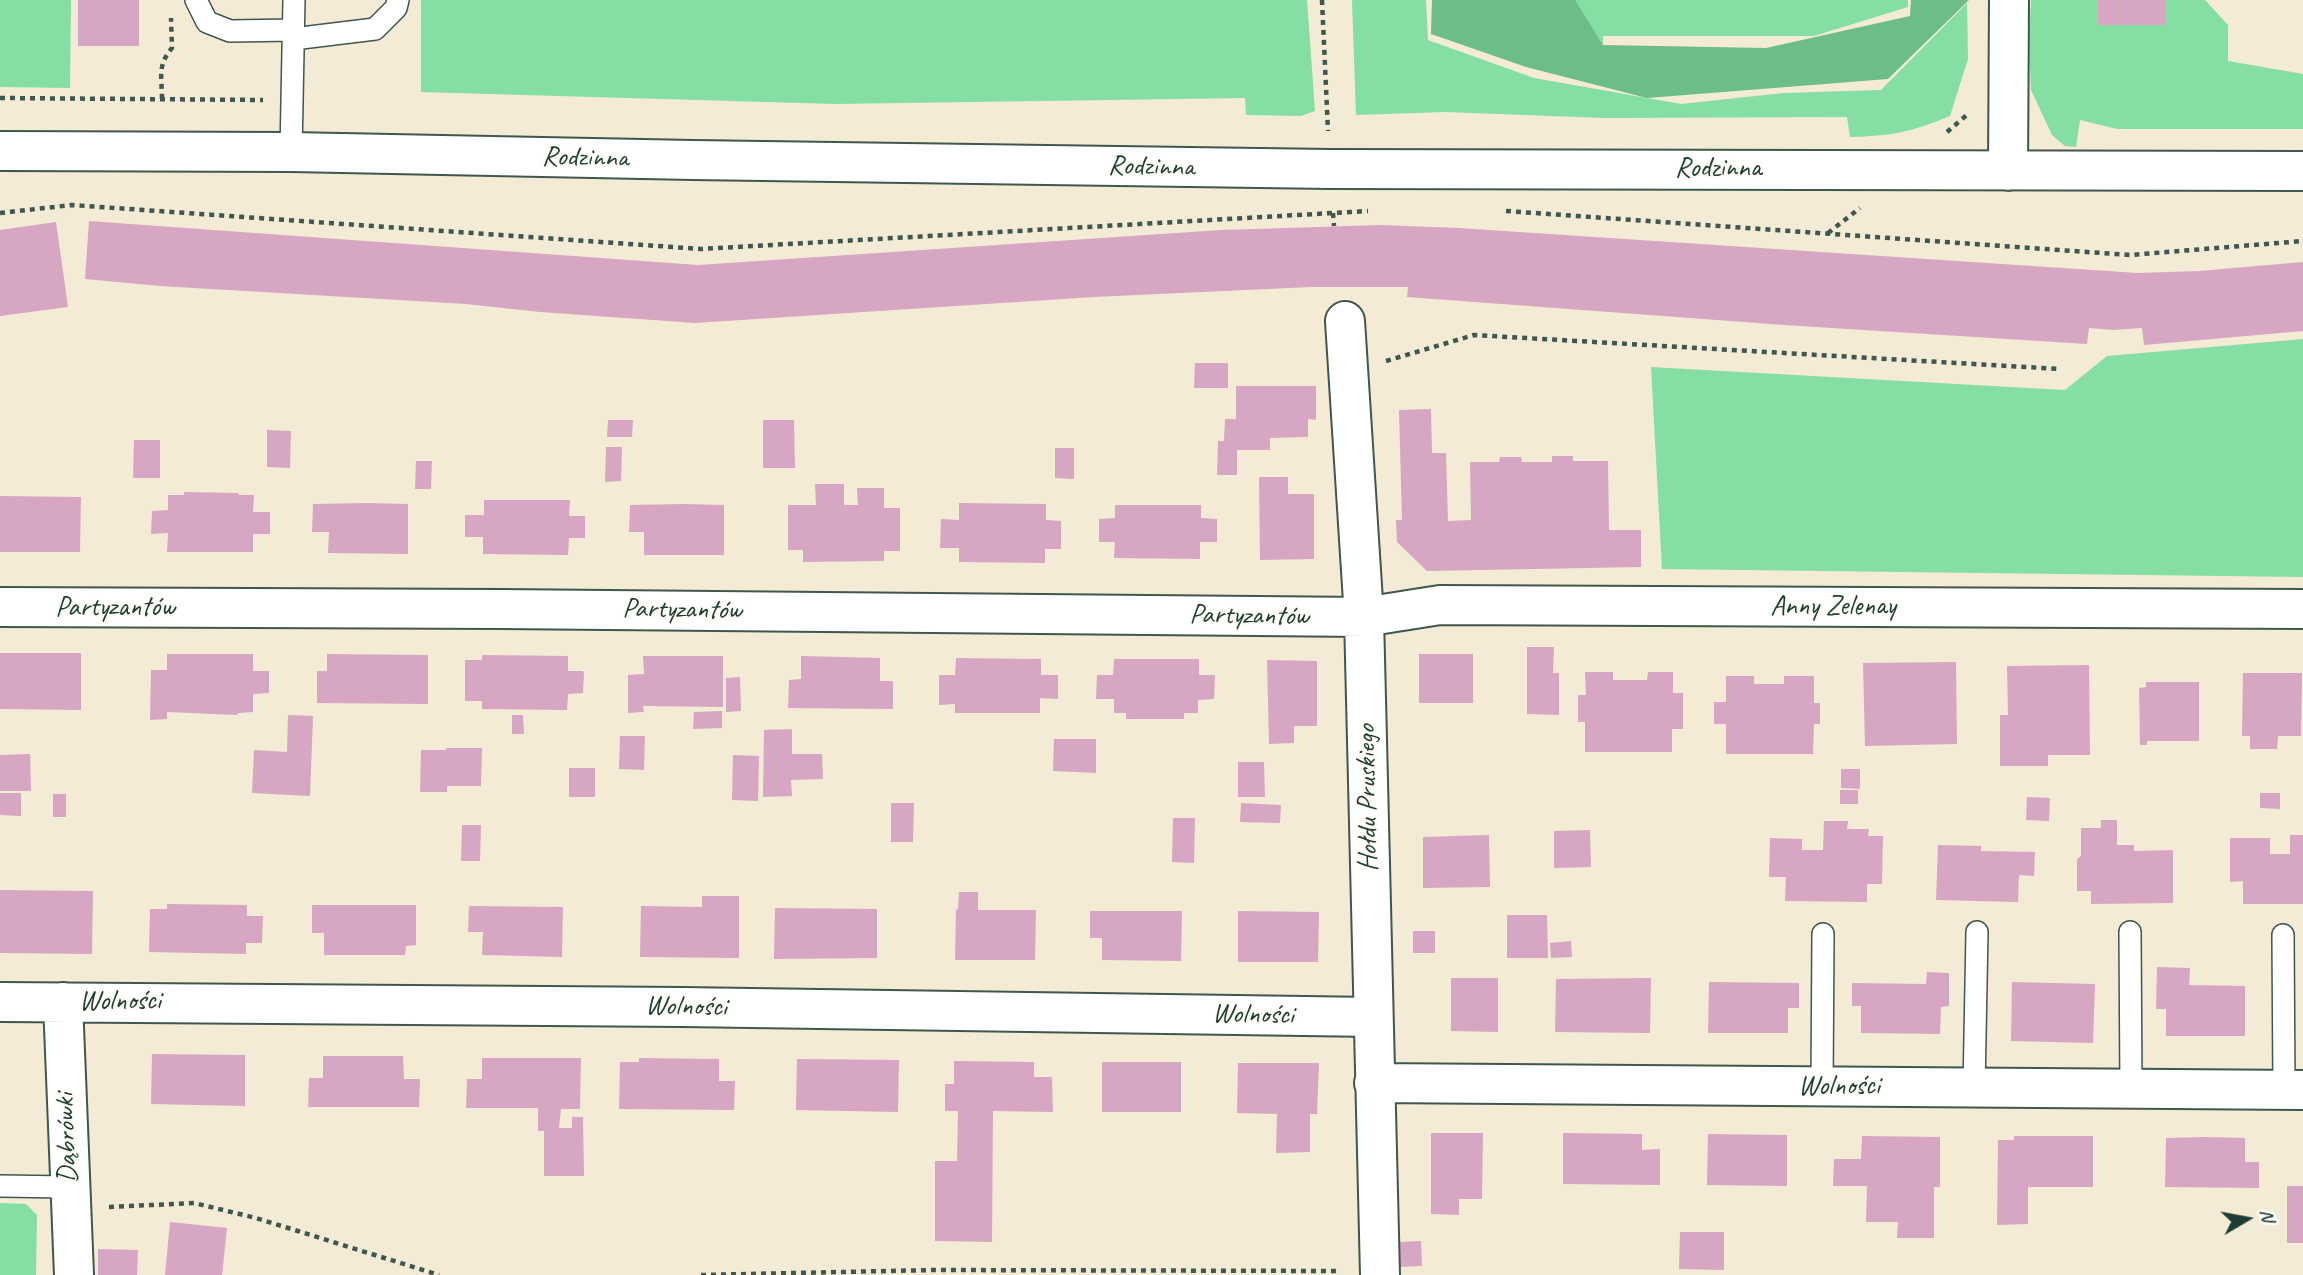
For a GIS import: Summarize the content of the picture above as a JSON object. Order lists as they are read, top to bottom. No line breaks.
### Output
{"streets":{"street":["Rodzinna","Anny Zelenay","Partyzantów","Hołdu Pruskiego","Wolności","Dąbrówki"]},"crossings":[["Anny Zelenay","Partyzantów"],["Anny Zelenay","Hołdu Pruskiego"],["Partyzantów","Hołdu Pruskiego"],["Hołdu Pruskiego","Wolności"],["Wolności","Dąbrówki"]],"north":"right"}
